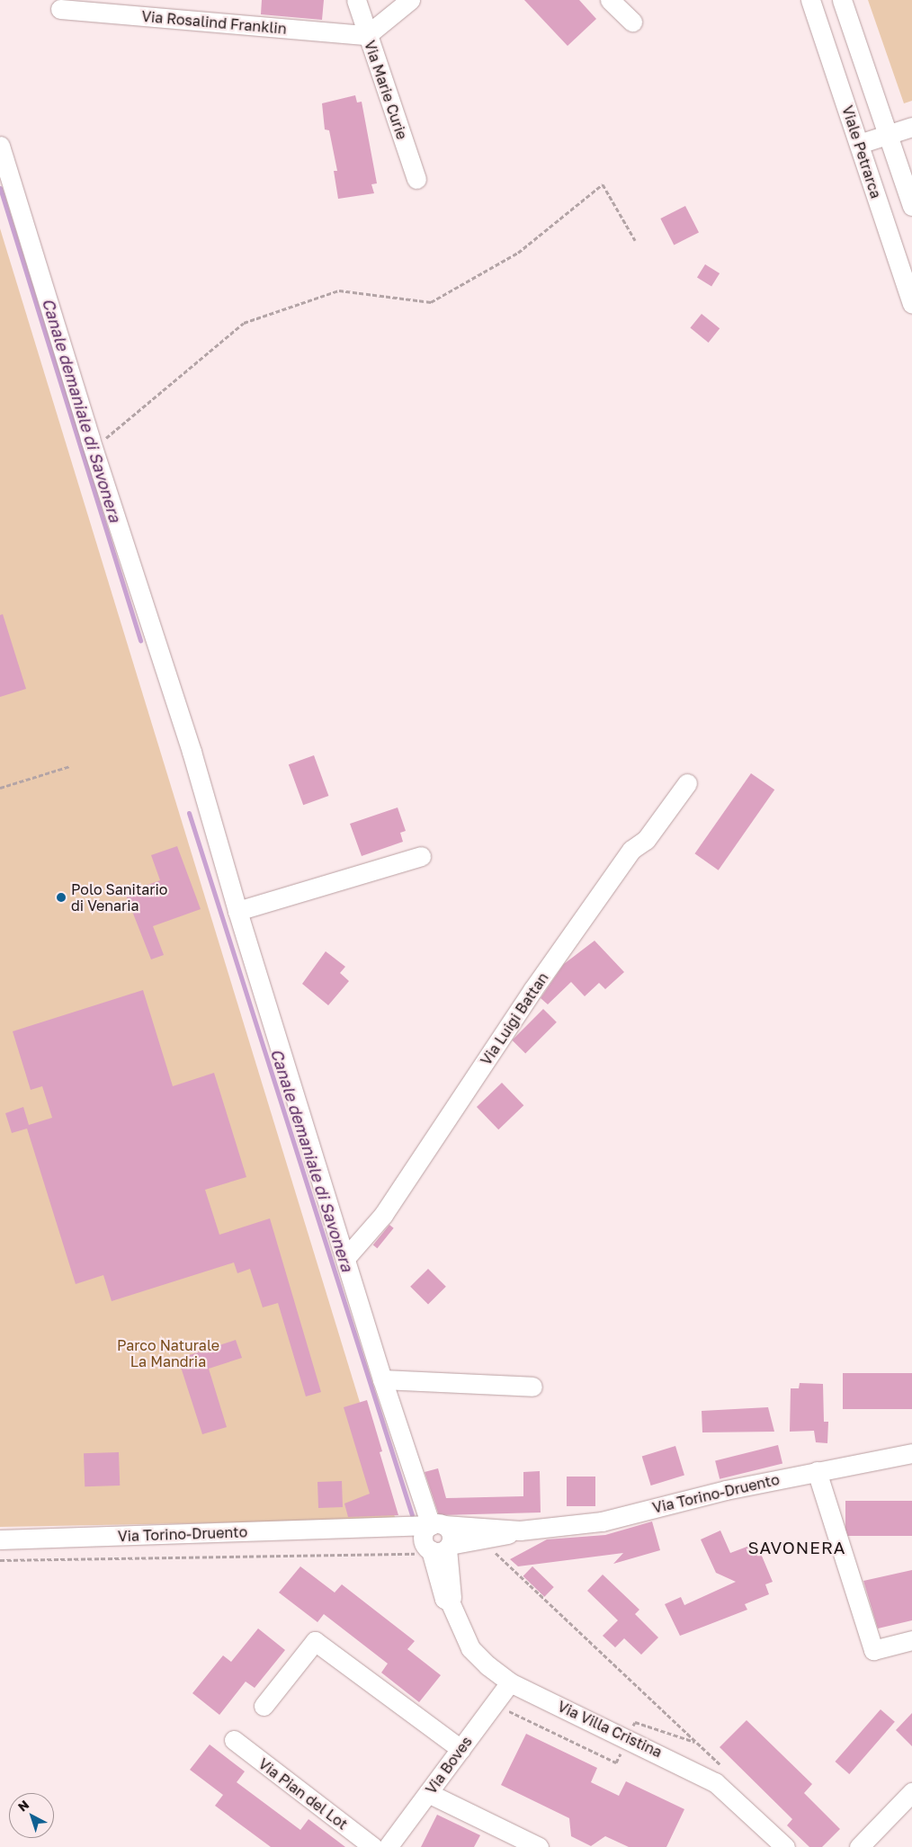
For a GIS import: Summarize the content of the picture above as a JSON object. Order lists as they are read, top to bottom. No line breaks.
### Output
{"streets":{"street":["Via Rosalind Franklin","Via Marie Curie","Viale Petrarca","Via Luigi Battan","Via Torino-Druento","Via Villa Cristina","Via Boves","Via Pian del Lot"]},"crossings":[["Via Rosalind Franklin","Via Marie Curie"],["Via Torino-Druento","Via Villa Cristina"],["Via Villa Cristina","Via Boves"]],"districts":["SAVONERA"],"water":["Canale demaniale di Savonera"],"parks":["Parco Naturale La Mandria"],"places":["Polo Sanitario di Venaria"],"north":"top left"}
